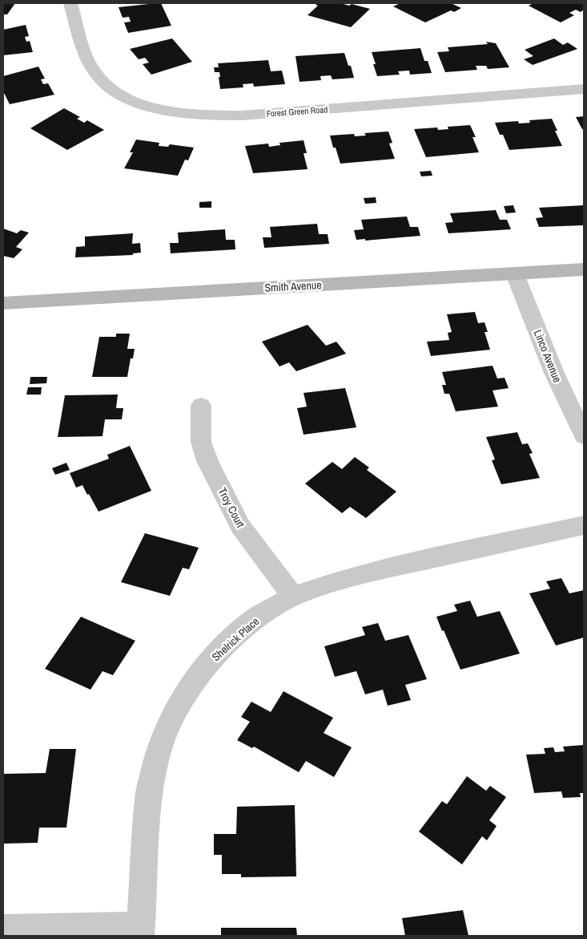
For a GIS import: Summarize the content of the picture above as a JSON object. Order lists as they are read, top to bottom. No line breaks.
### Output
{"streets":{"main road":["Smith Avenue"],"street":["Forest Green Road","Linco Avenue","Troy Court","Shelrick Place"]},"crossings":[["Smith Avenue","Linco Avenue"],["Troy Court","Shelrick Place"]]}
